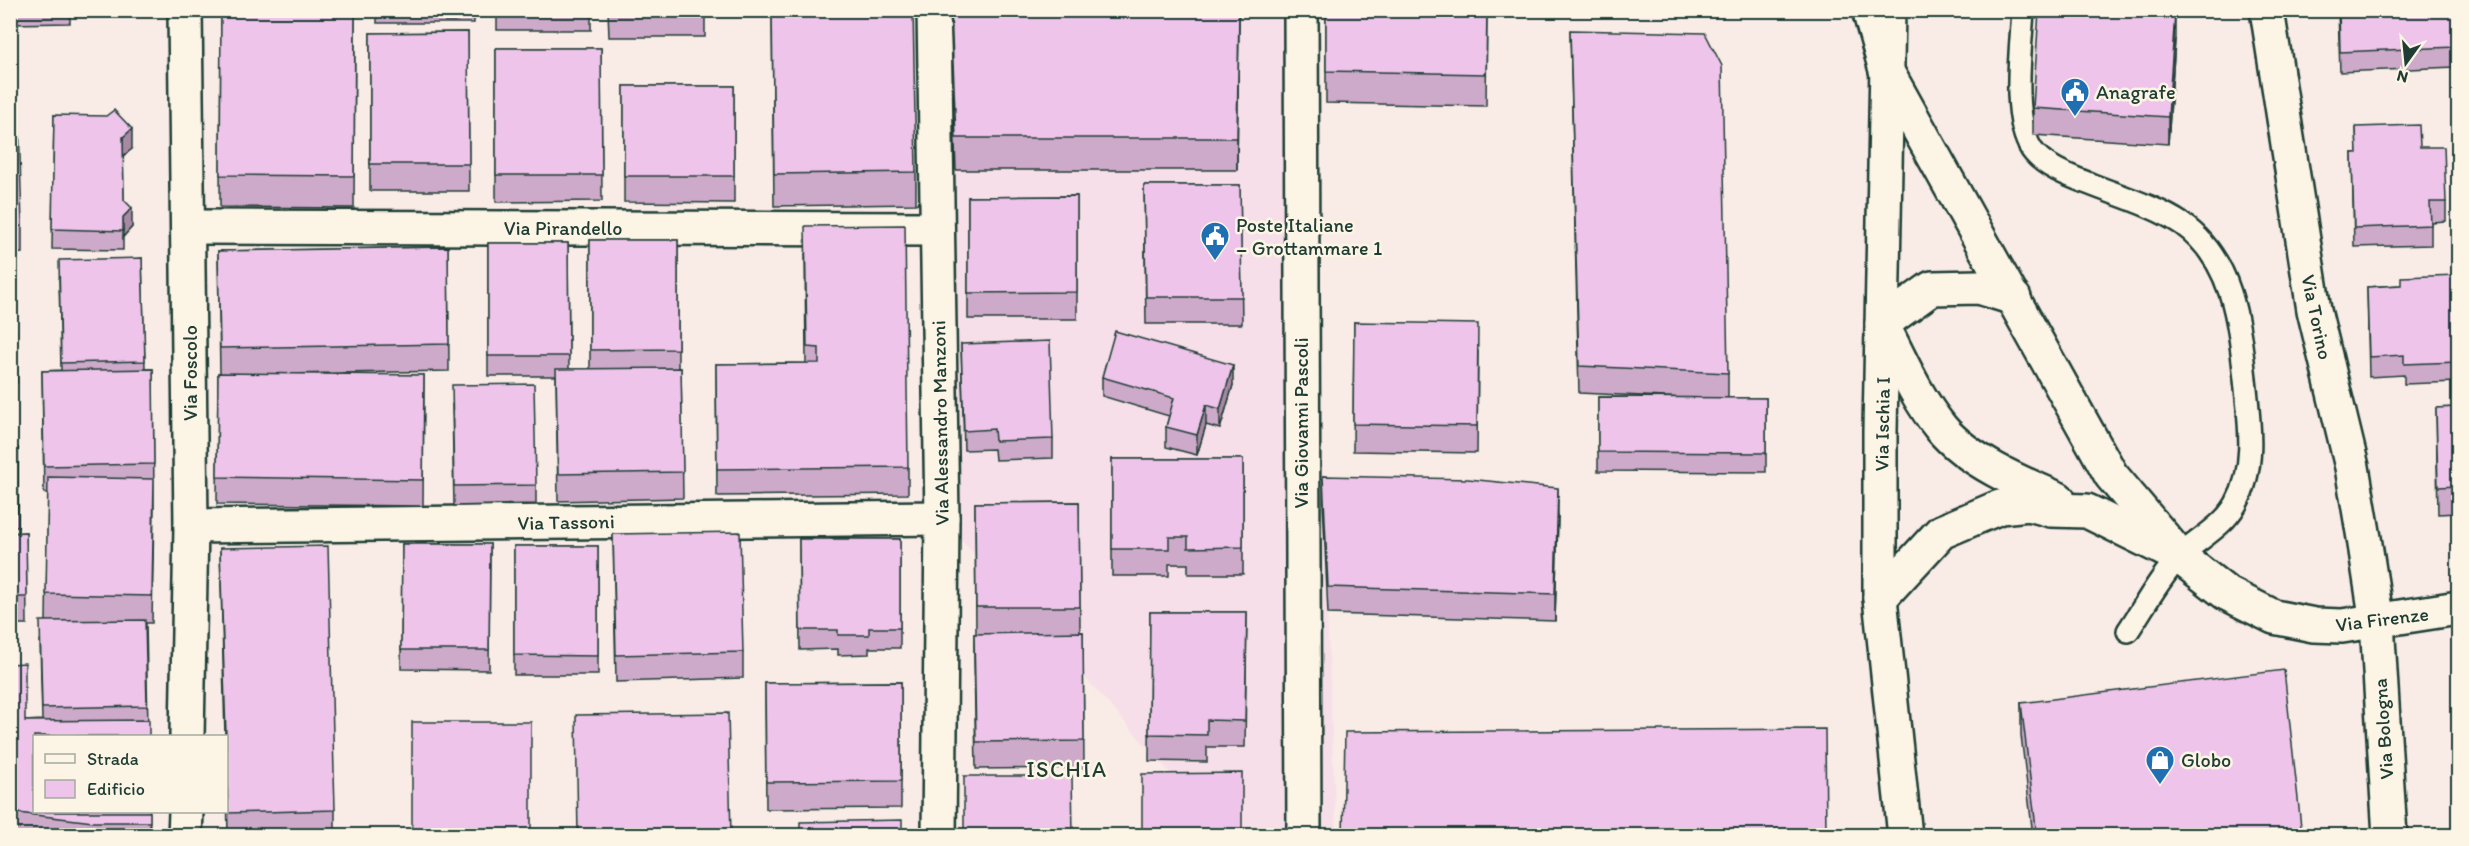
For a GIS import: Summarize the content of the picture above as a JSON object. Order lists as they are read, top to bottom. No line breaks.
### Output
{"streets":{"street":["Via Pirandello","Via Torino","Via Foscolo","Via Alessandro Manzoni","Via Giovanni Pascoli","Via Ischia I","Via Tassoni","Via Firenze","Via Bologna"]},"crossings":[["Via Pirandello","Via Foscolo"],["Via Pirandello","Via Alessandro Manzoni"],["Via Torino","Via Firenze"],["Via Torino","Via Bologna"],["Via Foscolo","Via Tassoni"],["Via Alessandro Manzoni","Via Tassoni"],["Via Firenze","Via Bologna"]],"districts":["ISCHIA"],"places":{"public building":["Anagrafe","Poste Italiane – Grottammare 1"],"shop":["Globo"]},"legend":["Strada","Edificio"],"north":"bottom"}
